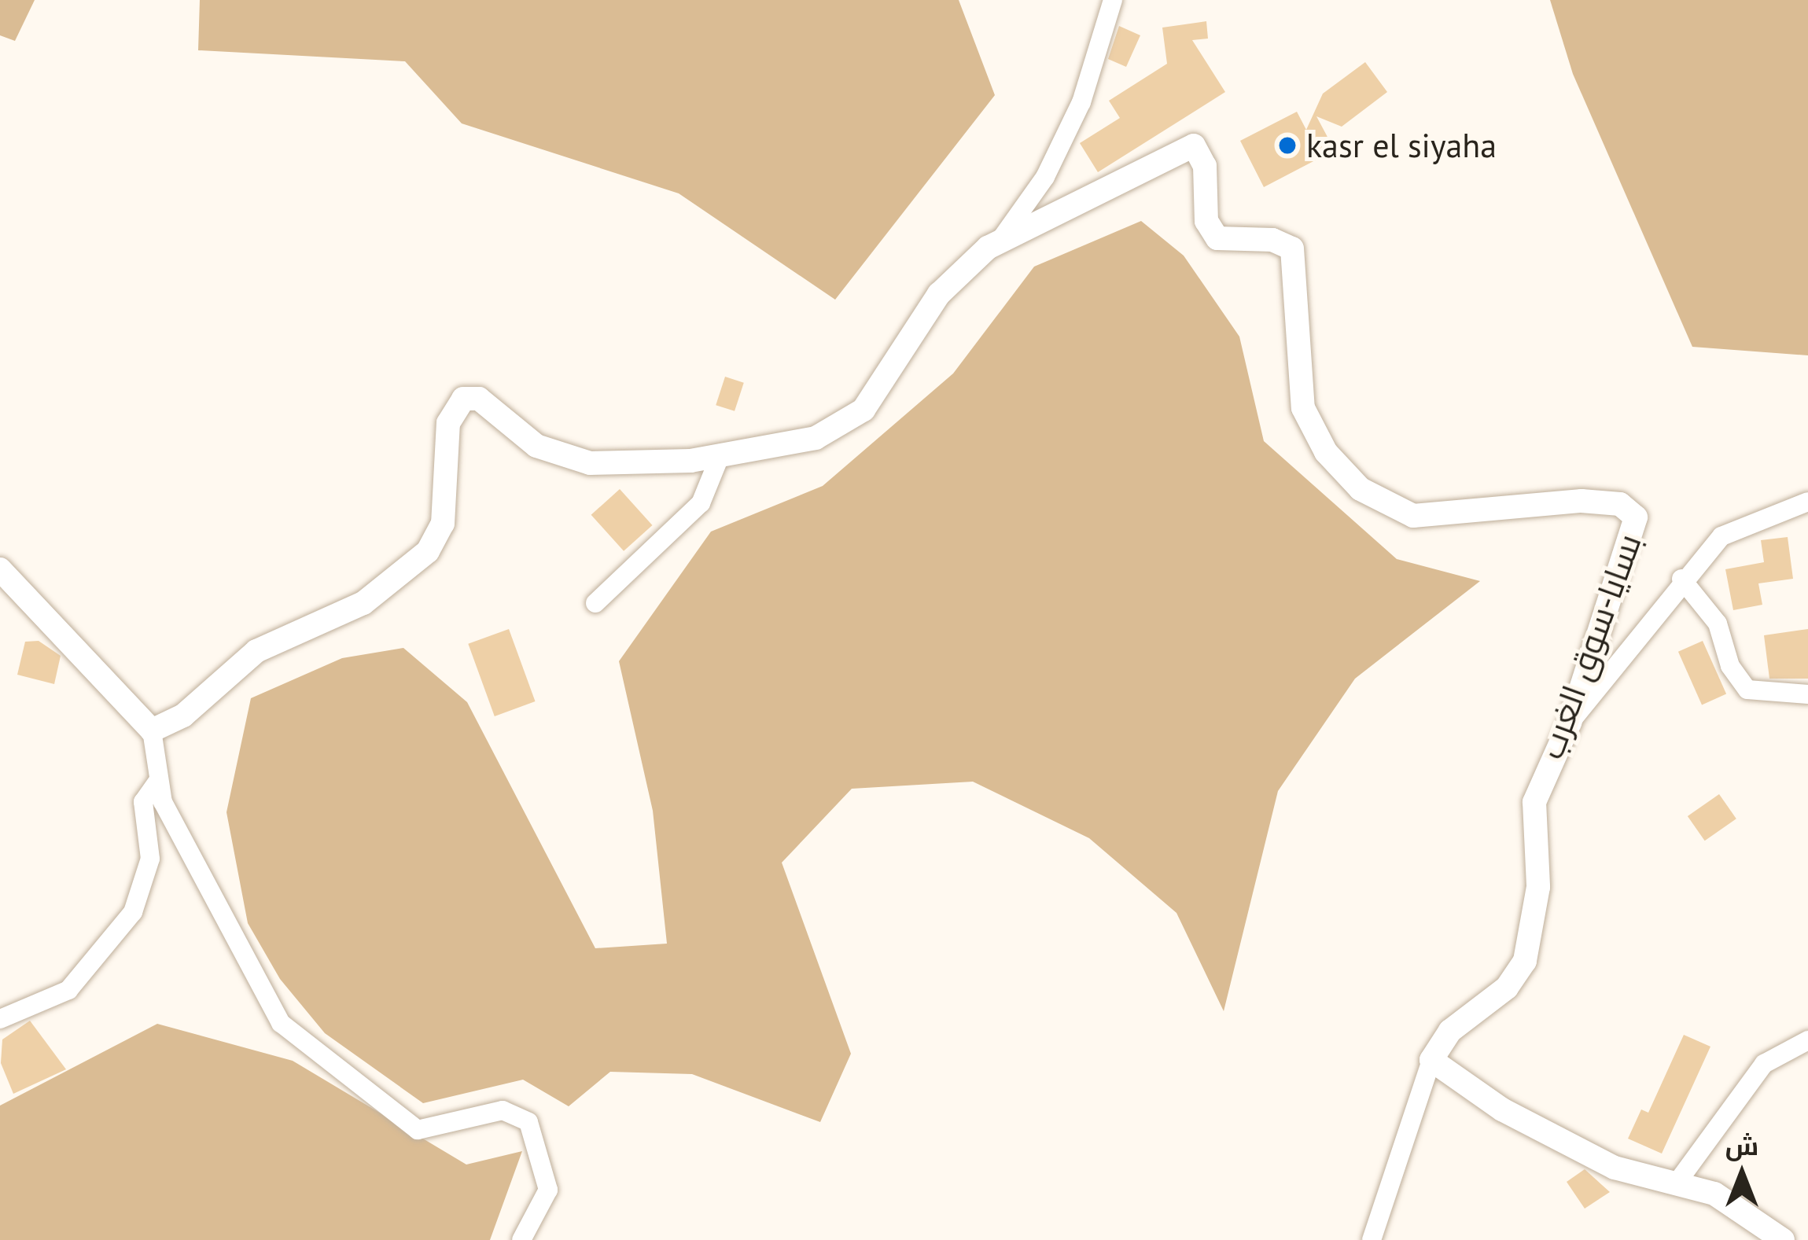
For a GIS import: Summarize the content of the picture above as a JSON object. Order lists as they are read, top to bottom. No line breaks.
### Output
{"streets":{"street":["بسايا-سوق الغرب"]},"places":["kasr el siyaha"],"north":"top"}
